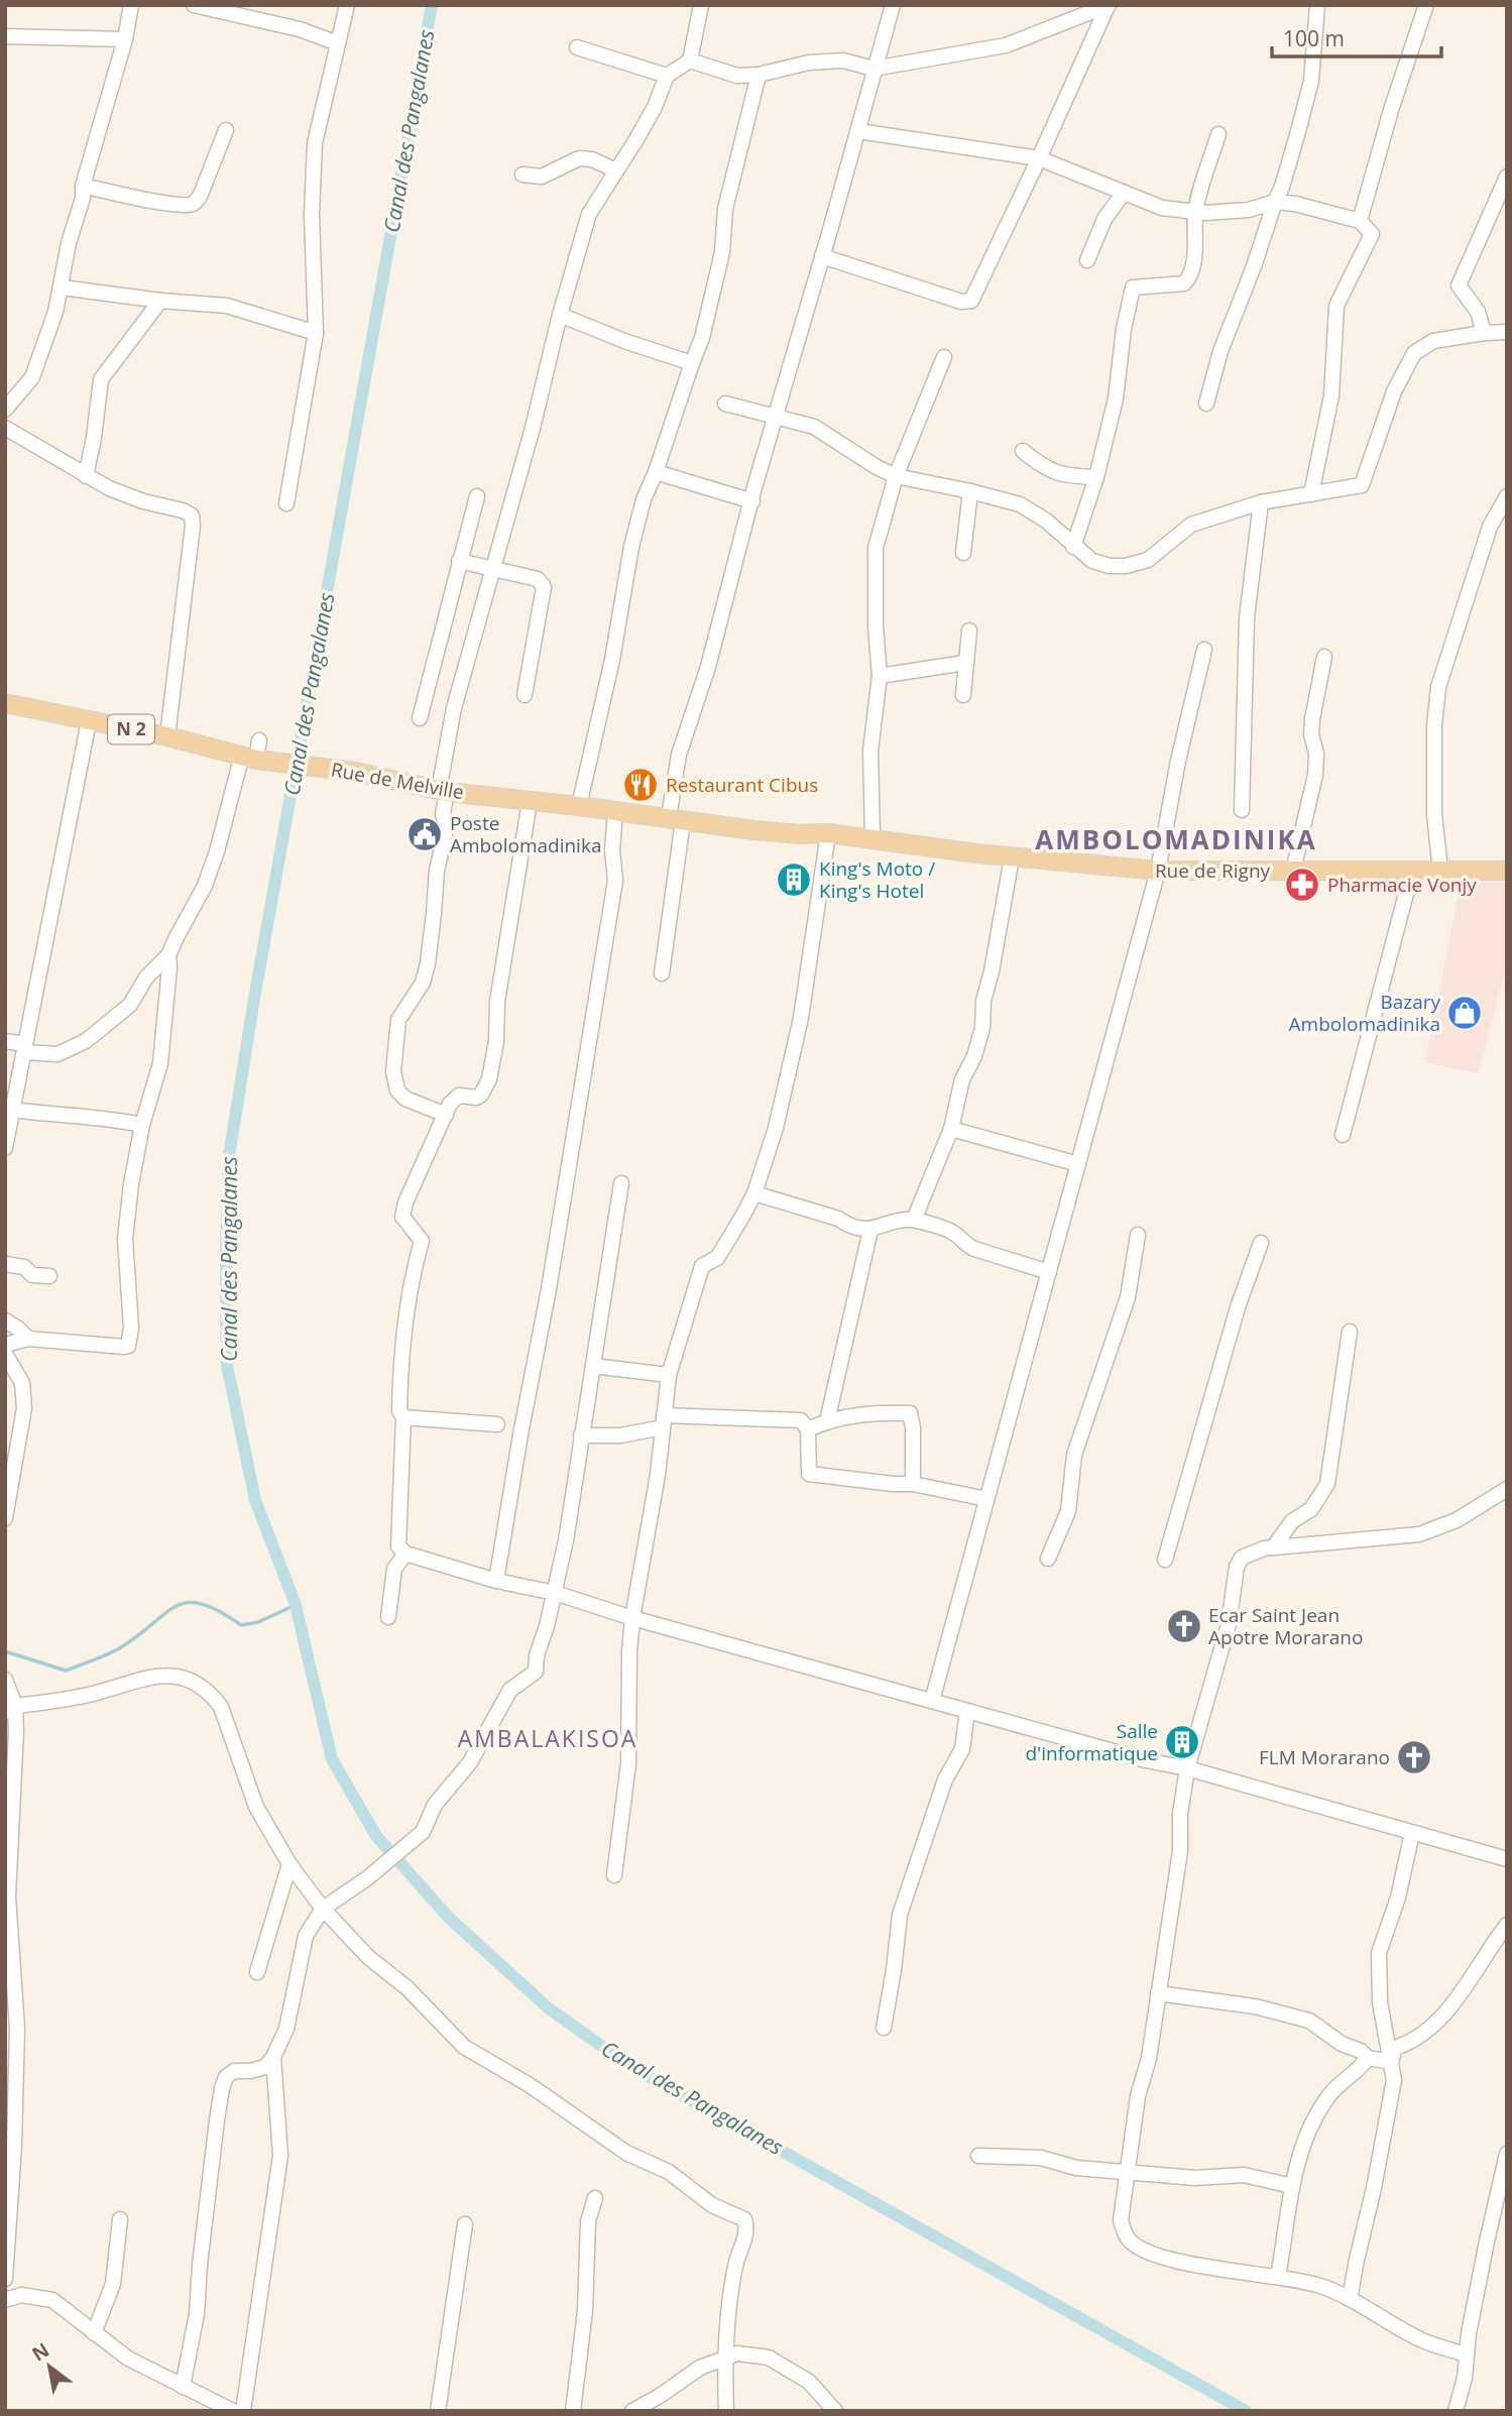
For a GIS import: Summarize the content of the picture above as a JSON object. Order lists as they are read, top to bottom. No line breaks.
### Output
{"streets":{"main road":["N 2","Rue de Melville","Rue de Rigny"]},"crossings":[["Rue de Melville","Rue de Rigny"]],"districts":["AMBOLOMADINIKA","AMBALAKISOA"],"water":["Canal des Pangalanes"],"places":{"restaurant":["Restaurant Cibus"],"public building":["Poste Ambolomadinika"],"building":["King's Moto / King's Hotel","Salle d'informatique"],"pharmacy":["Pharmacie Vonjy"],"shop":["Bazary Ambolomadinika"],"church":["Ecar Saint Jean Apotre Morarano","FLM Morarano"]},"scale_bar":"100 m","north":"top left"}
